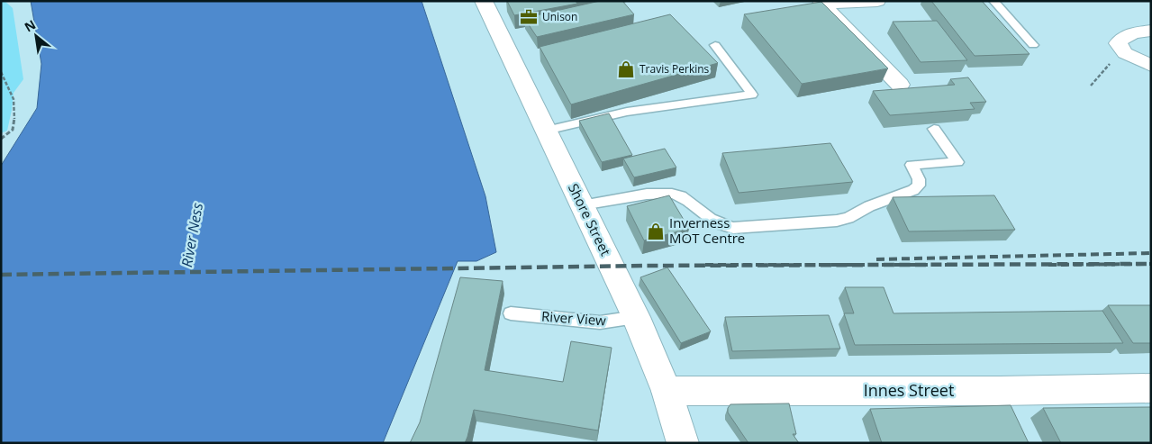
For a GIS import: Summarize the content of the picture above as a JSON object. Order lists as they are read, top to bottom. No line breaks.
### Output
{"streets":{"street":["Shore Street","Innes Street"],"lane":["River View"]},"crossings":[["Shore Street","River View"],["Shore Street","Innes Street"]],"water":["River Ness"],"places":{"office":["Unison"],"shop":["Travis Perkins","Inverness MOT Centre"]},"north":"top left"}
